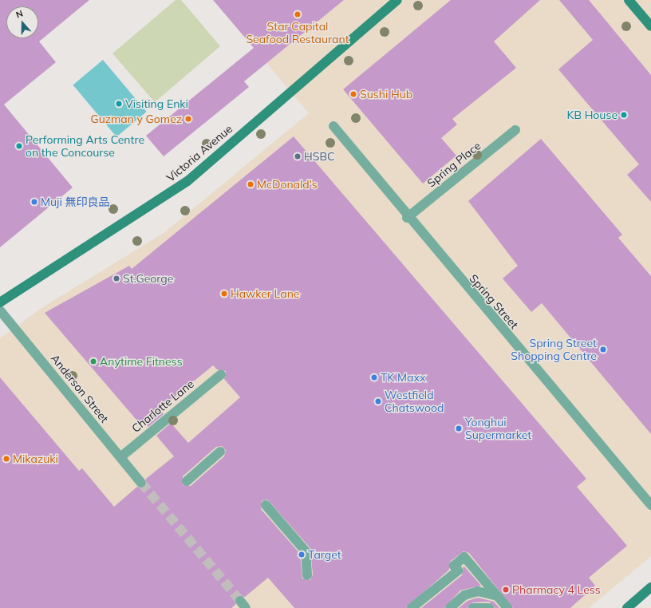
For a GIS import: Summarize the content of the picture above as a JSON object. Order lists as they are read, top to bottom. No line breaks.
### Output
{"streets":{"street":["Victoria Avenue","Spring Place","Spring Street","Anderson Street","Charlotte Lane"]},"crossings":[["Spring Place","Spring Street"],["Anderson Street","Charlotte Lane"]],"places":["Star Capital Seafood Restaurant","Sushi Hub","Visiting Enki","KB House","Guzman y Gomez","Performing Arts Centre on the Concourse","HSBC","McDonald's","Muji 無印良品","St.George","Hawker Lane","Spring Street Shopping Centre","Anytime Fitness","TK Maxx","Westfield Chatswood","Yonghui Supermarket","Mikazuki","Target","Pharmacy 4 Less"],"north":"top"}
